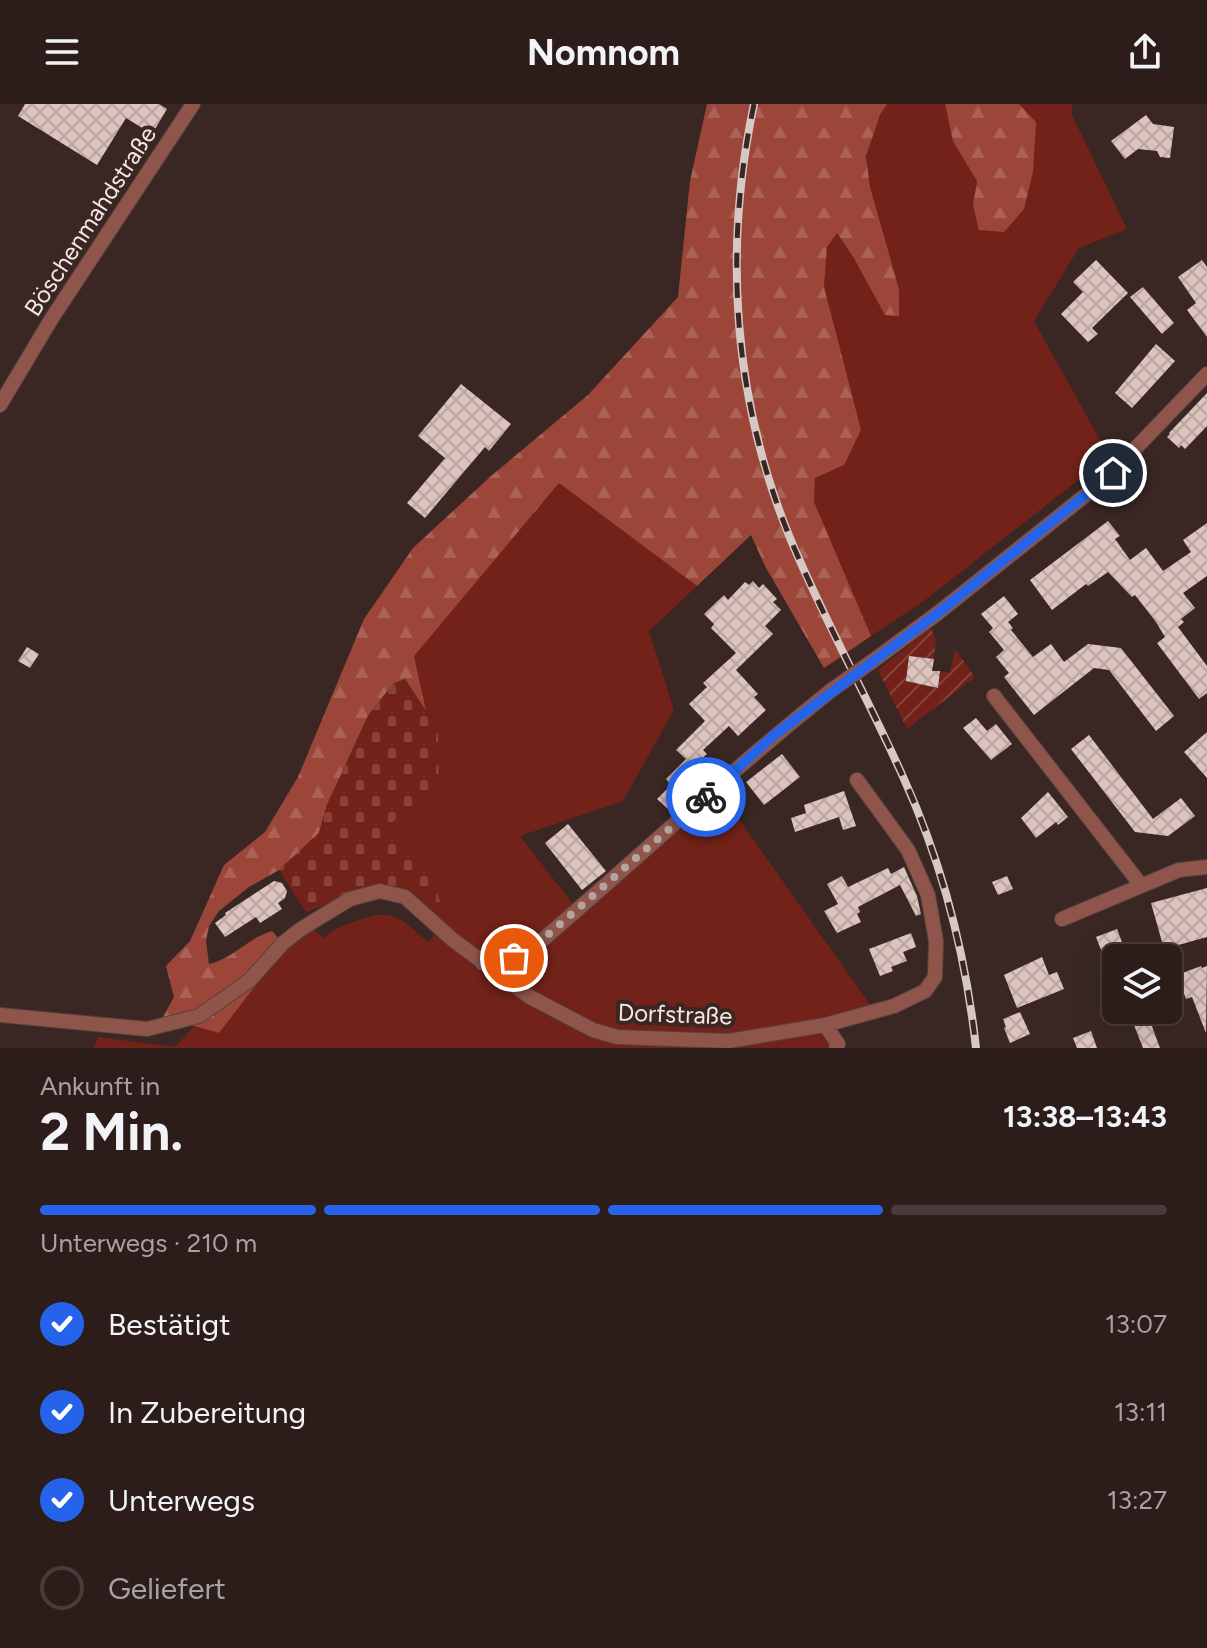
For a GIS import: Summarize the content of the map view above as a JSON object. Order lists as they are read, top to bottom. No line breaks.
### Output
{"streets":{"street":["Böschenmahdstraße","Dorfstraße"]},"page":{"header":"Nomnom","heading":["2 Min.","Ankunft in","13:38–13:43"],"bar":"Unterwegs · 210 m","list":[["Bestätigt","13:07"],["In Zubereitung","13:11"],["Unterwegs","13:27"],"Geliefert"]}}
